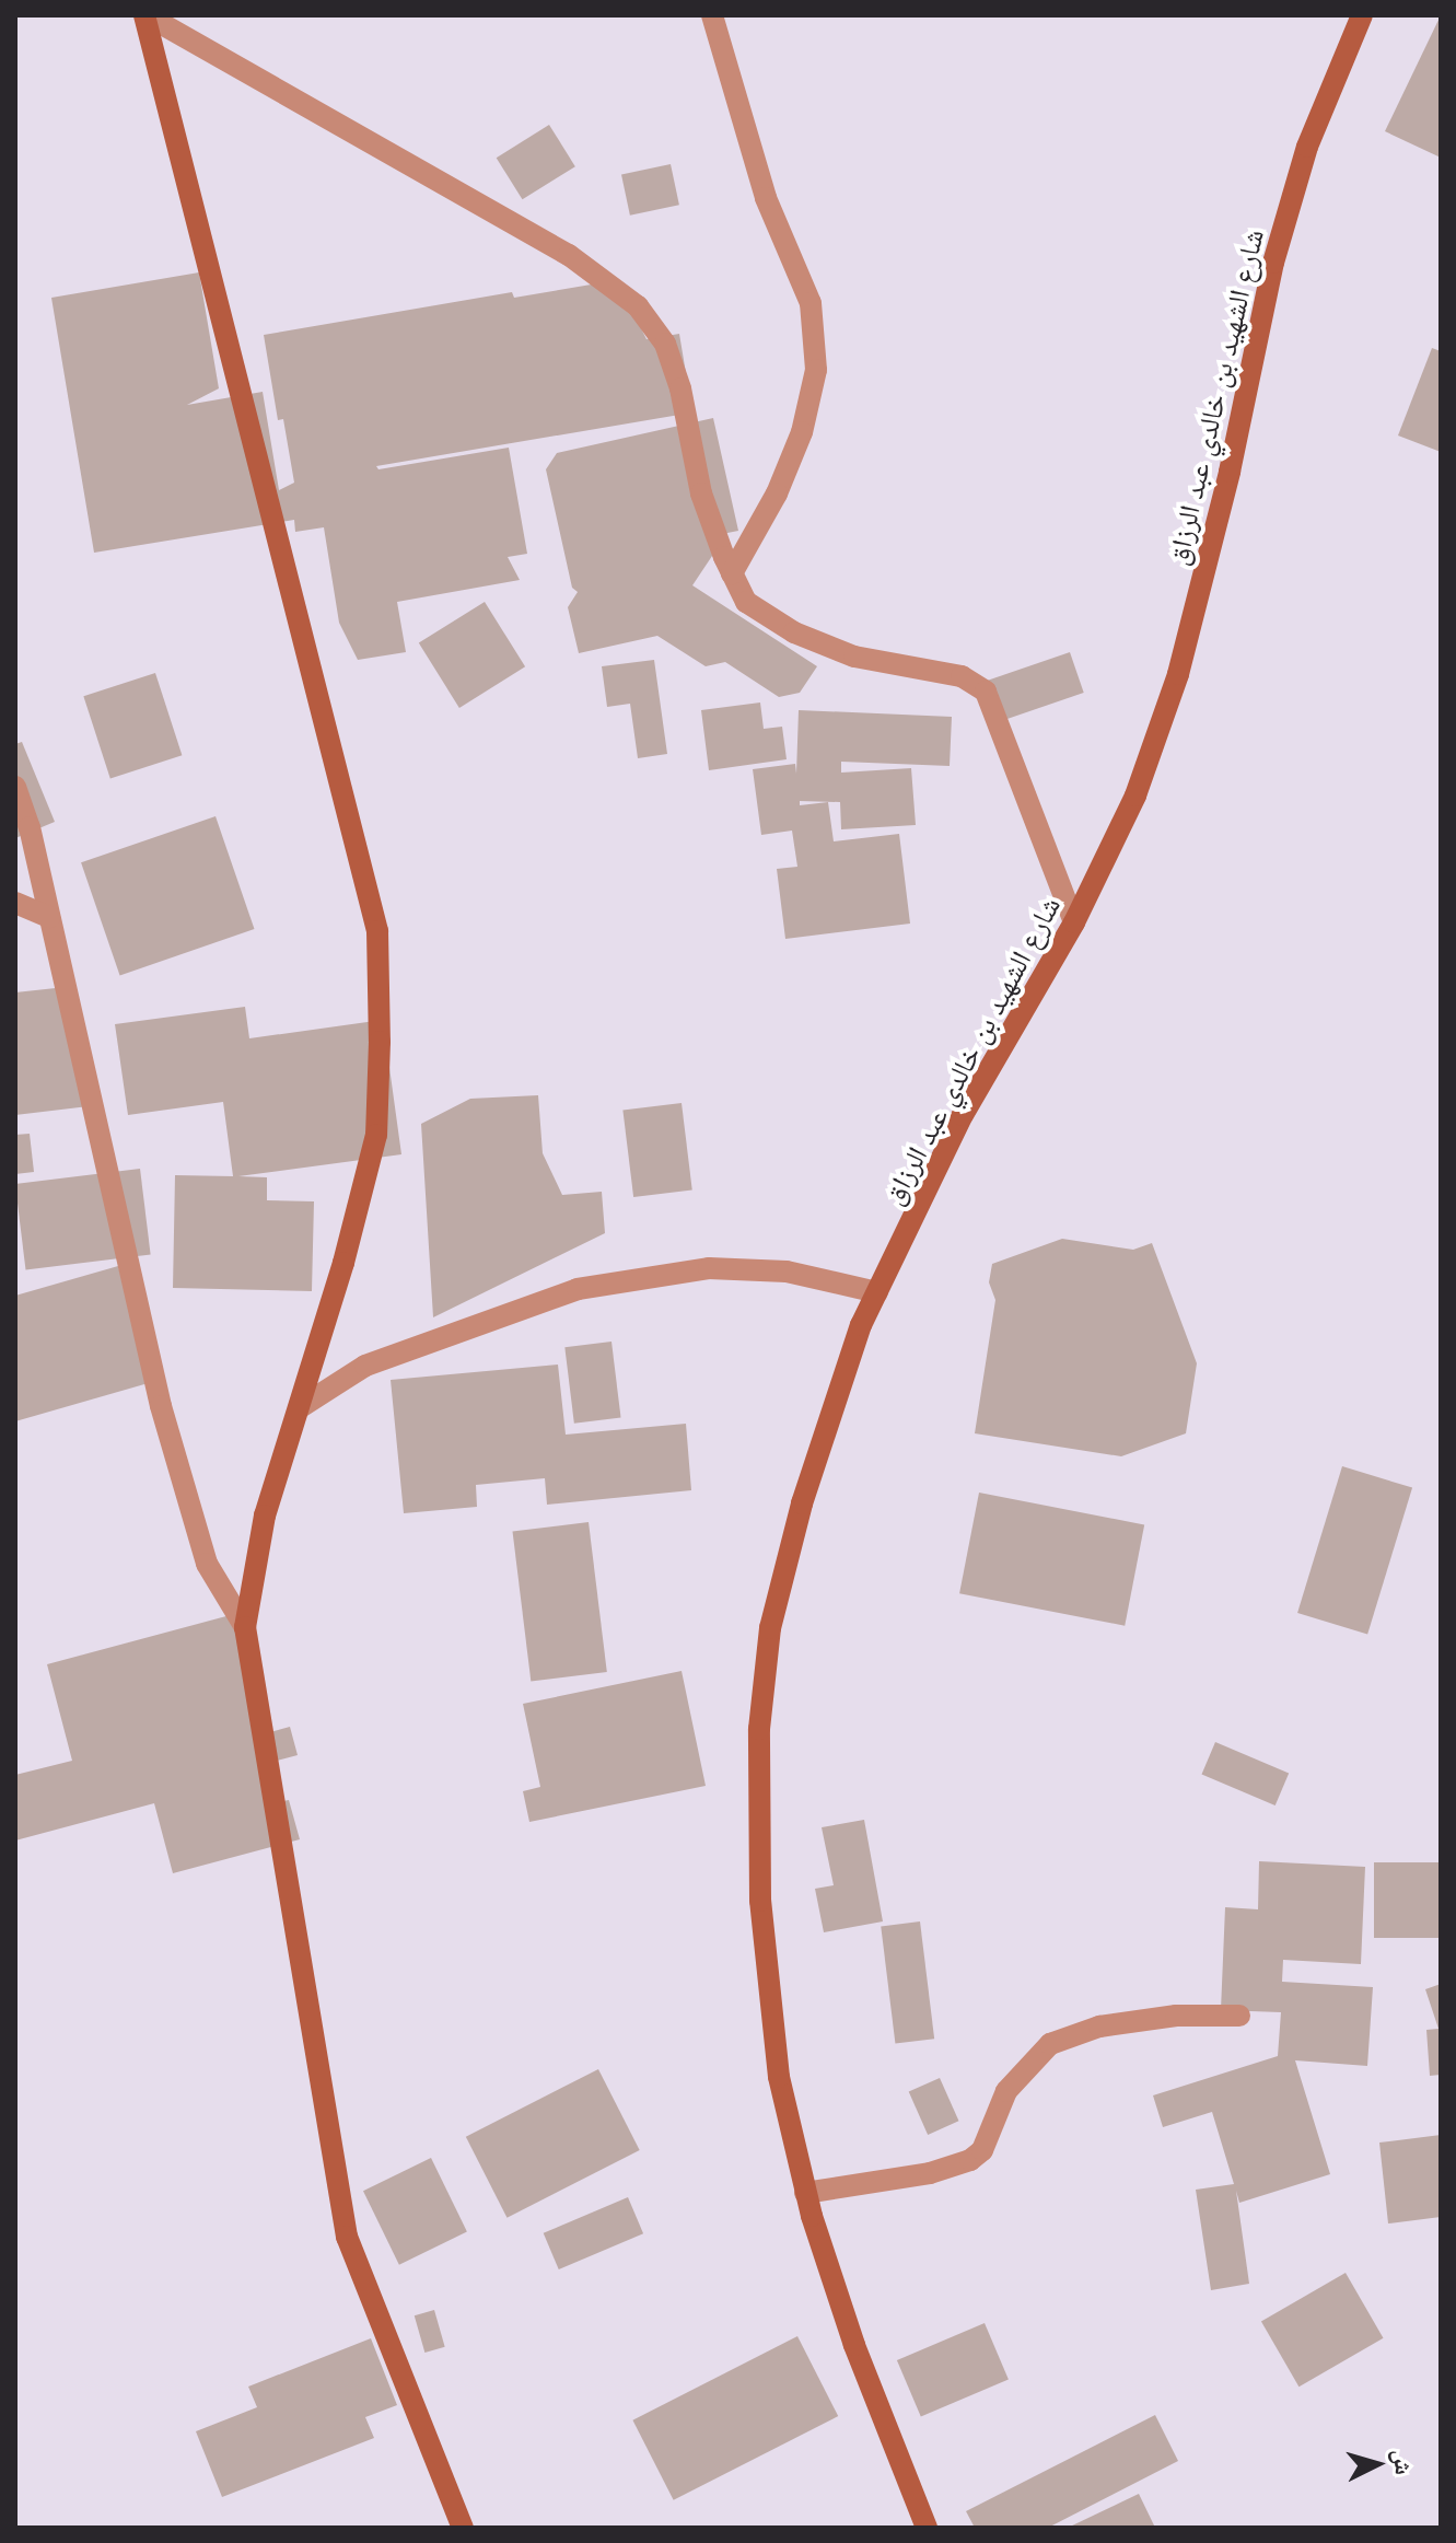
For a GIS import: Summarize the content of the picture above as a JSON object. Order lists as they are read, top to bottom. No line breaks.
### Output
{"streets":{"main road":["شارع الشهيد بن خالدي عبد الرزاق"]},"north":"right"}
